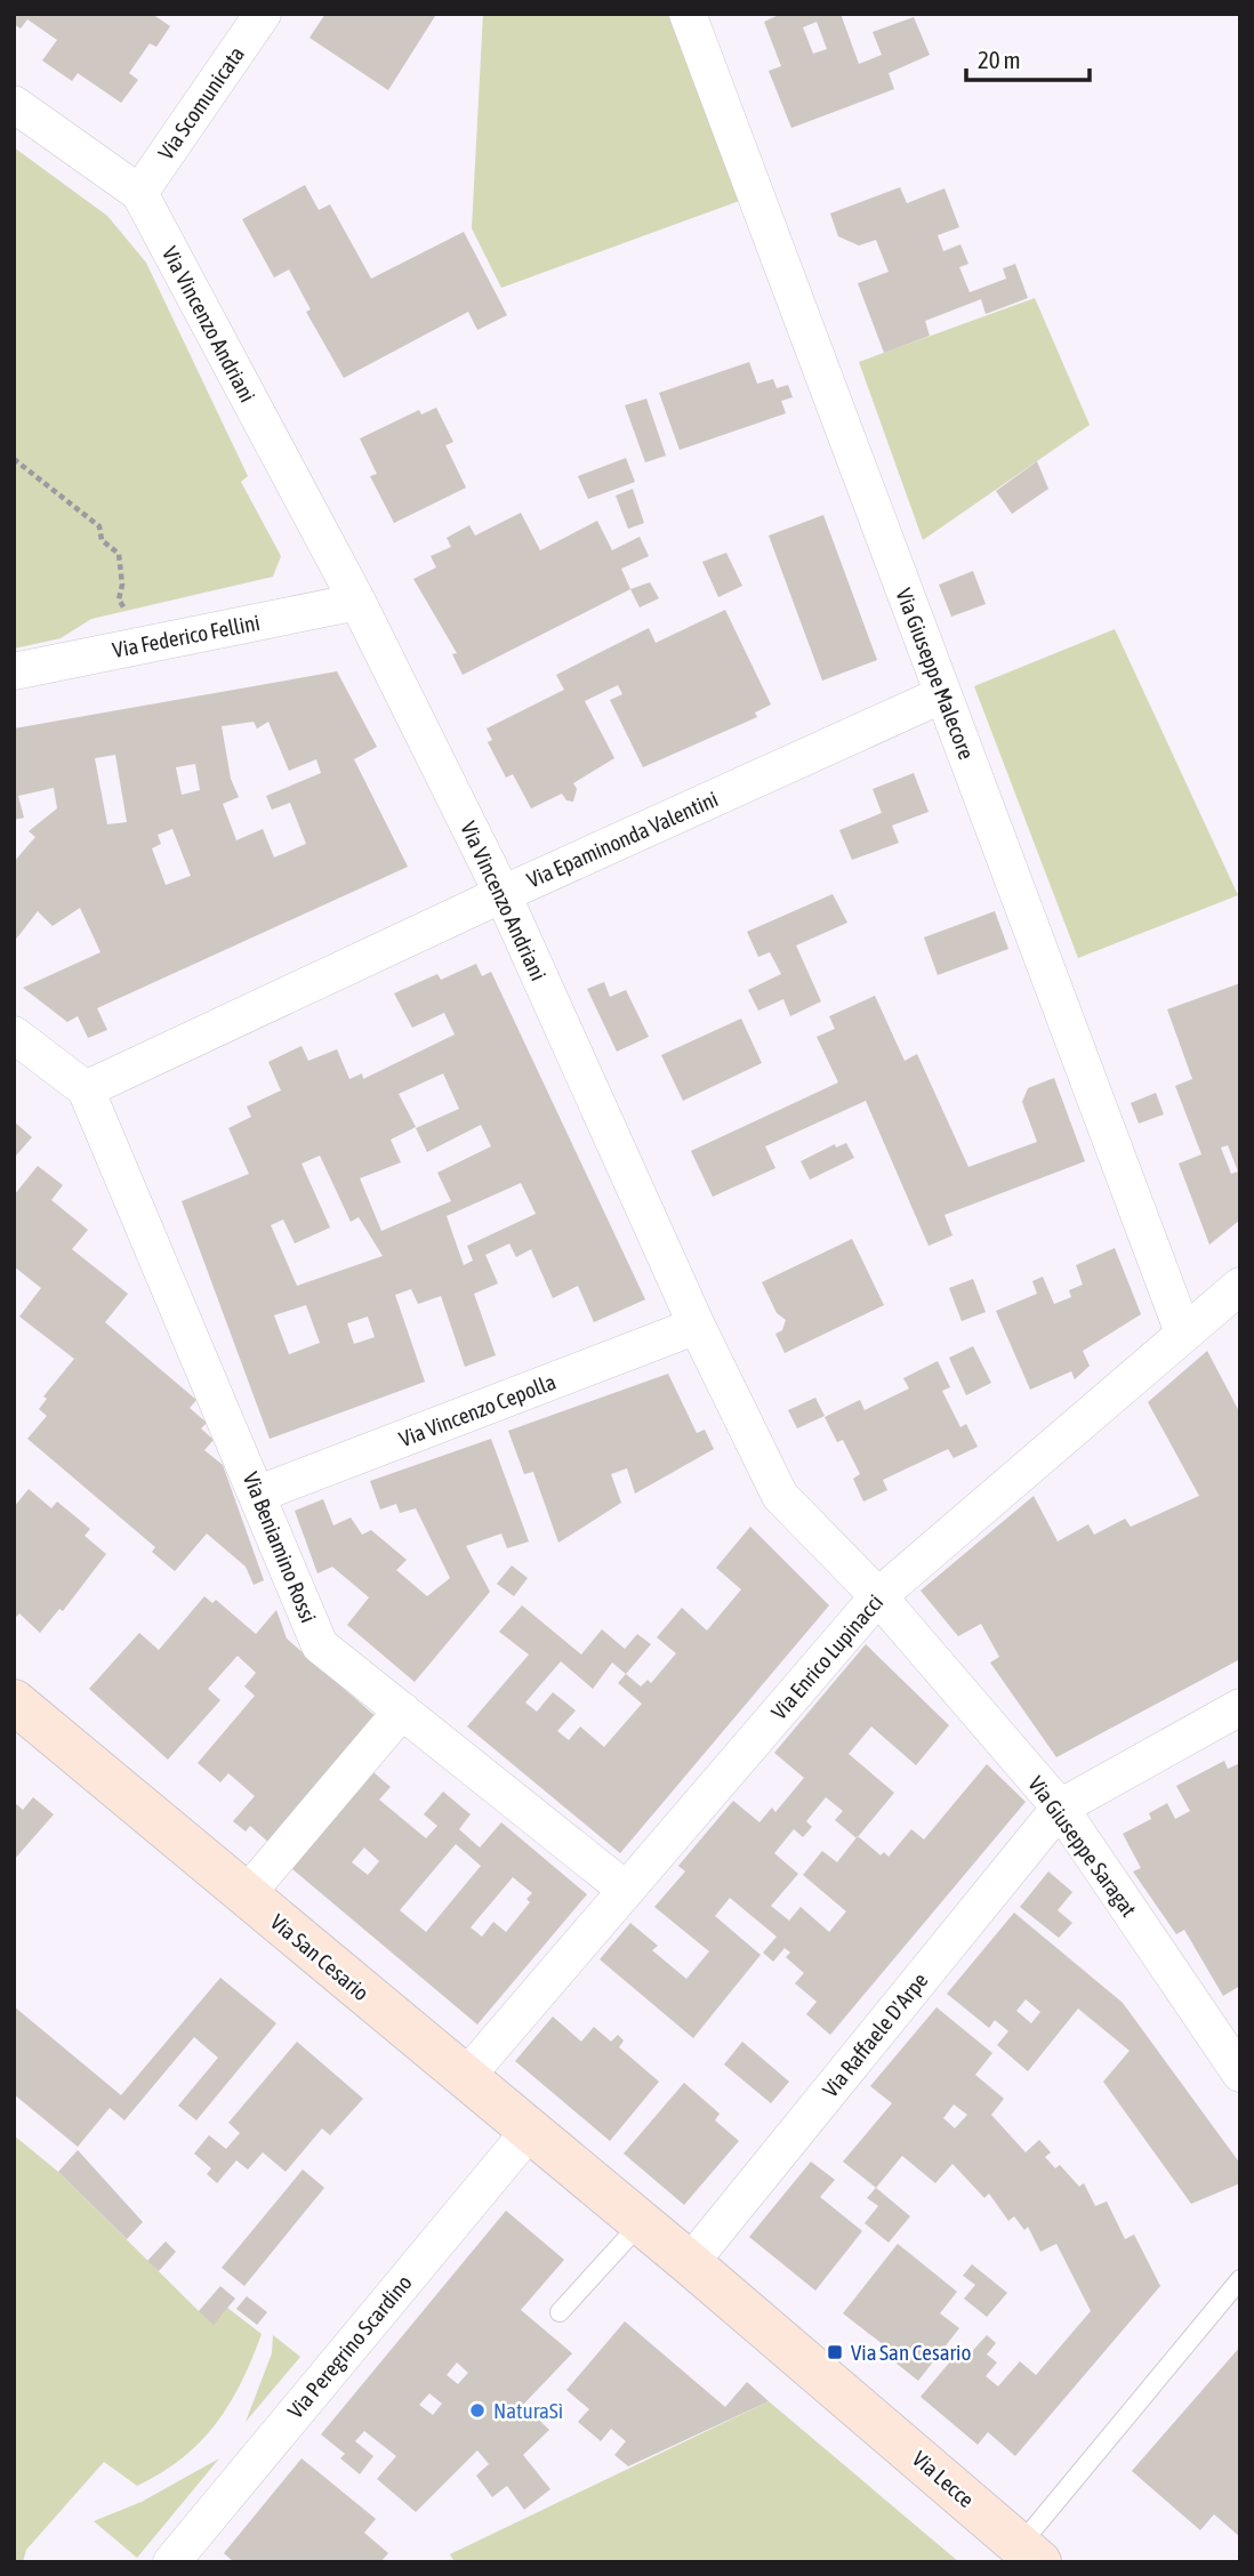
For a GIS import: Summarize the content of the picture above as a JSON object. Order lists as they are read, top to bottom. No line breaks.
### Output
{"streets":{"main road":["Via San Cesario","Via Lecce"],"street":["Via Scomunicata","Via Vincenzo Andriani","Via Federico Fellini","Via Giuseppe Malecore","Via Epaminonda Valentini","Via Vincenzo Cepolla","Via Beniamino Rossi","Via Enrico Lupinacci","Via Giuseppe Saragat","Via Raffaele D'Arpe","Via Peregrino Scardino"]},"crossings":[["Via Scomunicata","Via Vincenzo Andriani"],["Via Vincenzo Andriani","Via Federico Fellini"],["Via Vincenzo Andriani","Via Epaminonda Valentini"],["Via Vincenzo Andriani","Via Vincenzo Cepolla"],["Via Vincenzo Andriani","Via Enrico Lupinacci"],["Via Vincenzo Andriani","Via Giuseppe Saragat"],["Via Giuseppe Malecore","Via Epaminonda Valentini"],["Via Giuseppe Malecore","Via Enrico Lupinacci"],["Via Epaminonda Valentini","Via Beniamino Rossi"],["Via Vincenzo Cepolla","Via Beniamino Rossi"],["Via Beniamino Rossi","Via Enrico Lupinacci"],["Via Enrico Lupinacci","Via Giuseppe Saragat"],["Via Enrico Lupinacci","Via San Cesario"],["Via Giuseppe Saragat","Via Raffaele D'Arpe"],["Via San Cesario","Via Raffaele D'Arpe"],["Via San Cesario","Via Peregrino Scardino"],["Via San Cesario","Via Lecce"]],"places":{"transit":["Via San Cesario"],"other":["NaturaSì"]},"scale_bar":"20 m"}
